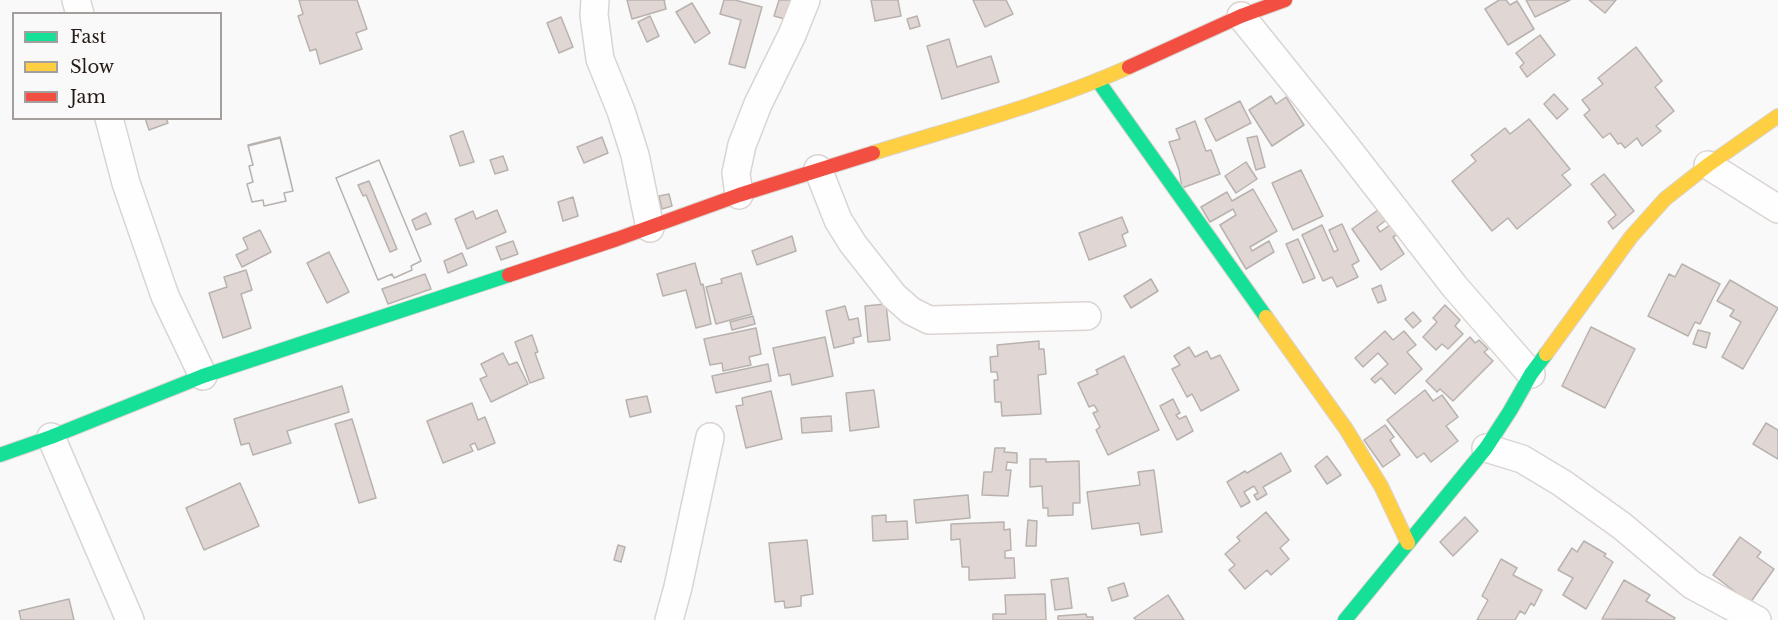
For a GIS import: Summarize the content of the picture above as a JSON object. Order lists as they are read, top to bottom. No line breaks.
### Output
{"legend":["Fast","Slow","Jam"]}
